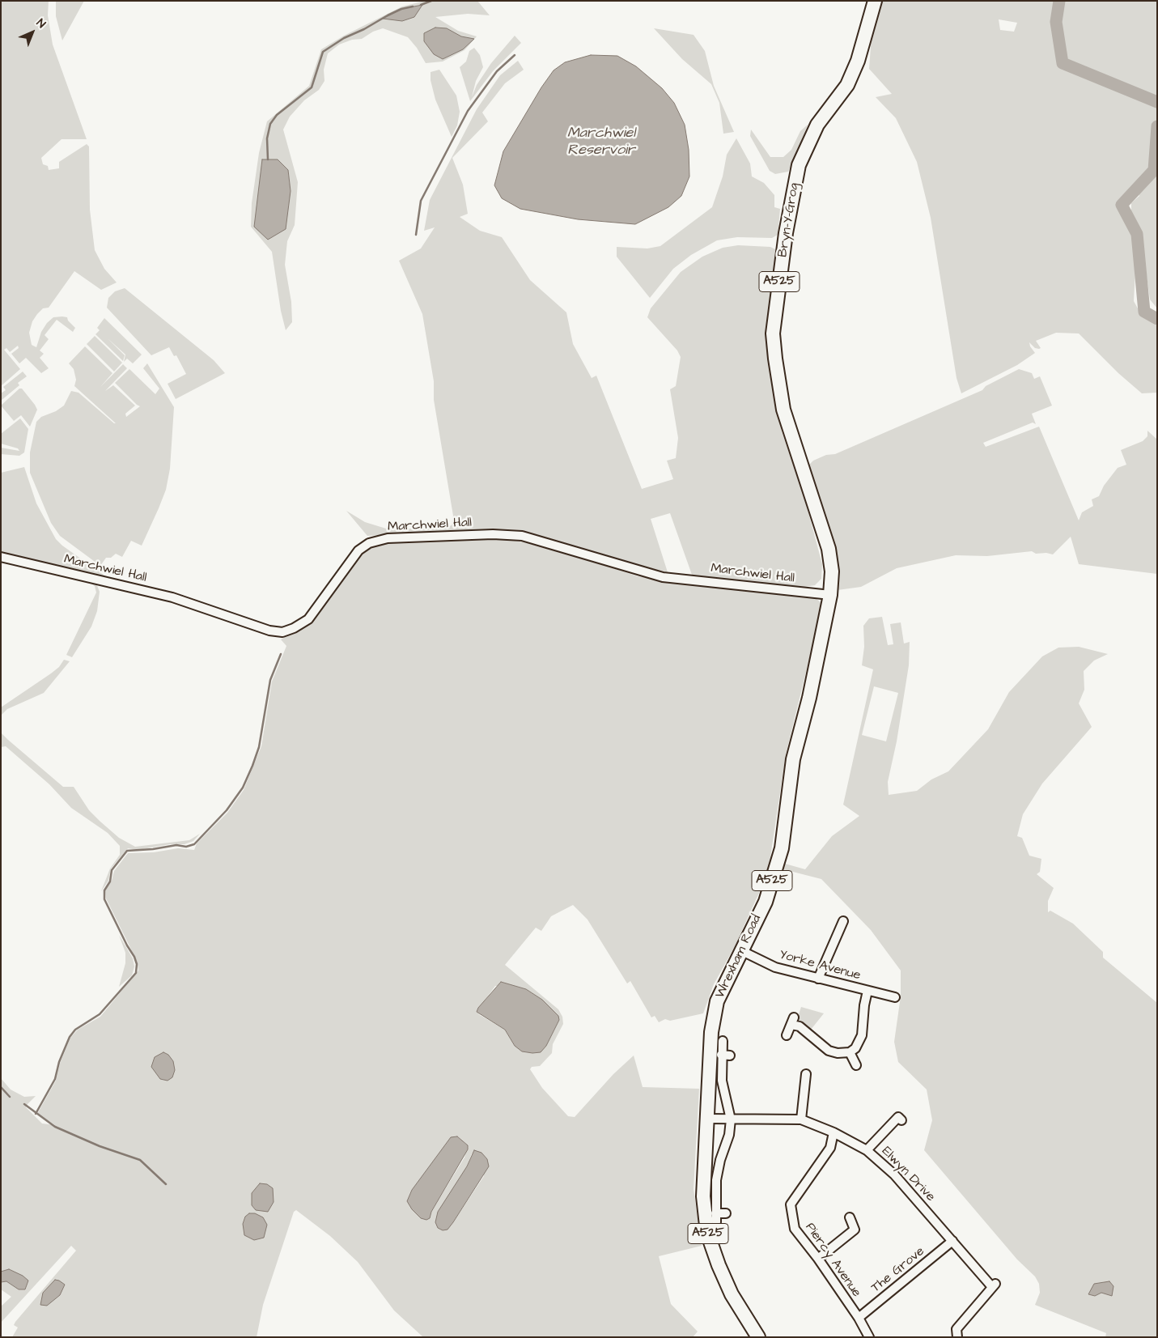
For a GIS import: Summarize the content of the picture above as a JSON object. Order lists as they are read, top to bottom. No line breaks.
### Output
{"streets":{"main road":["Bryn-Y-Grog","A525","Wrexham Road"],"street":["Marchwiel Hall","Yorke Avenue","Elwyn Drive","Piercy Avenue","The Grove"]},"crossings":[["Bryn-Y-Grog","Marchwiel Hall"],["Bryn-Y-Grog","Wrexham Road"],["Marchwiel Hall","Wrexham Road"],["Wrexham Road","Yorke Avenue"],["Wrexham Road","Elwyn Drive"],["Elwyn Drive","Piercy Avenue"],["Elwyn Drive","The Grove"],["Piercy Avenue","The Grove"]],"water":["Marchwiel Reservoir"],"north":"top right"}
